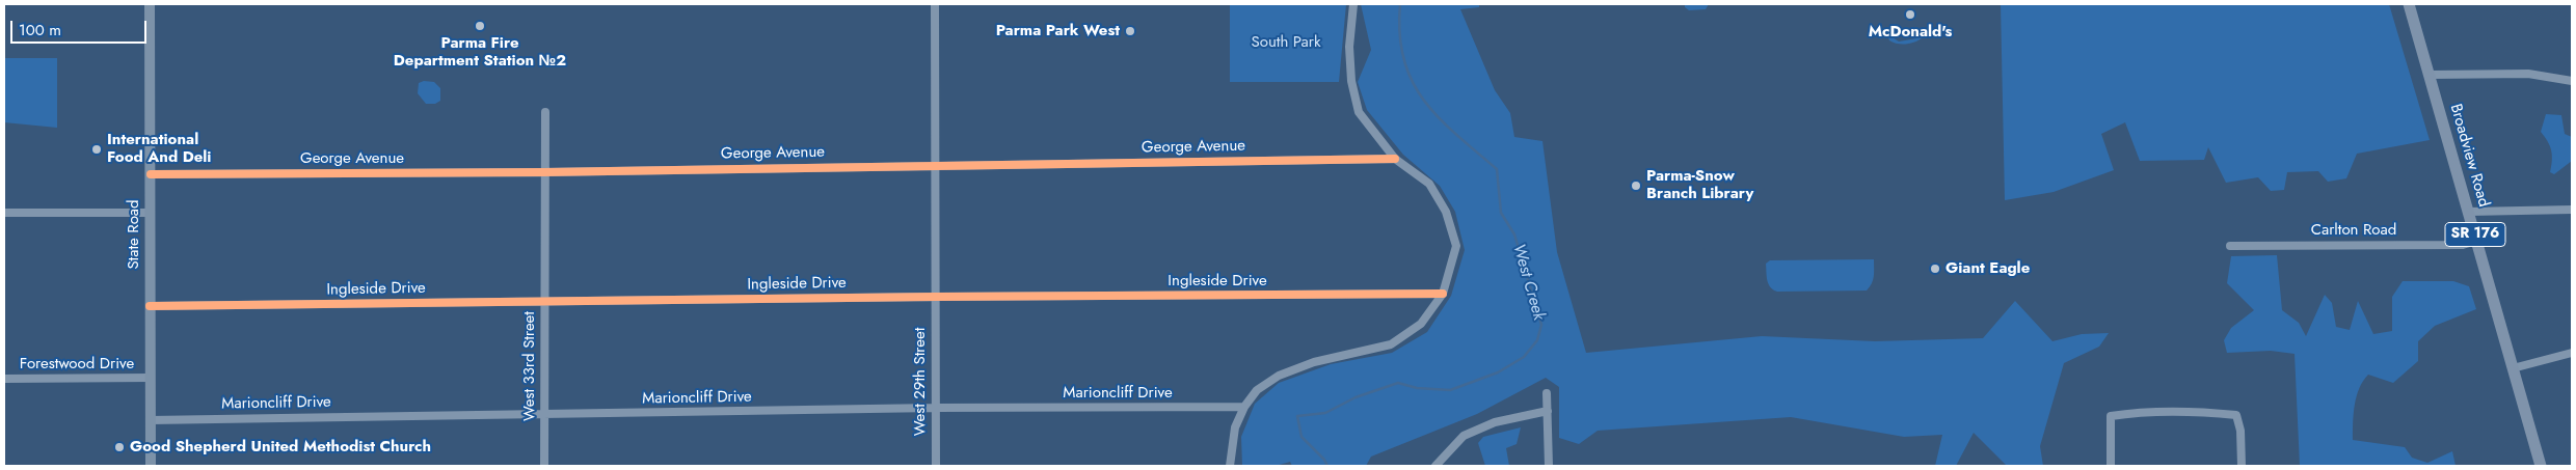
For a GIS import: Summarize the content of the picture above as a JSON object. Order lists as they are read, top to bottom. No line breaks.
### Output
{"streets":{"main road":["Broadview Road","State Road","SR 176"],"street":["George Avenue","Carlton Road","Ingleside Drive","Forestwood Drive","West 33rd Street","West 29th Street","Marioncliff Drive"]},"crossings":[["George Avenue","State Road"],["George Avenue","West 33rd Street"],["George Avenue","West 29th Street"],["Broadview Road","Carlton Road"],["State Road","Ingleside Drive"],["State Road","Forestwood Drive"],["State Road","Marioncliff Drive"],["Ingleside Drive","West 33rd Street"],["Ingleside Drive","West 29th Street"],["West 33rd Street","Marioncliff Drive"],["West 29th Street","Marioncliff Drive"]],"water":["West Creek"],"parks":["South Park"],"places":["McDonald's","Parma Fire Department Station №2","Parma Park West","International Food And Deli","Parma-Snow Branch Library","Giant Eagle","Good Shepherd United Methodist Church"],"scale_bar":"100 m"}
